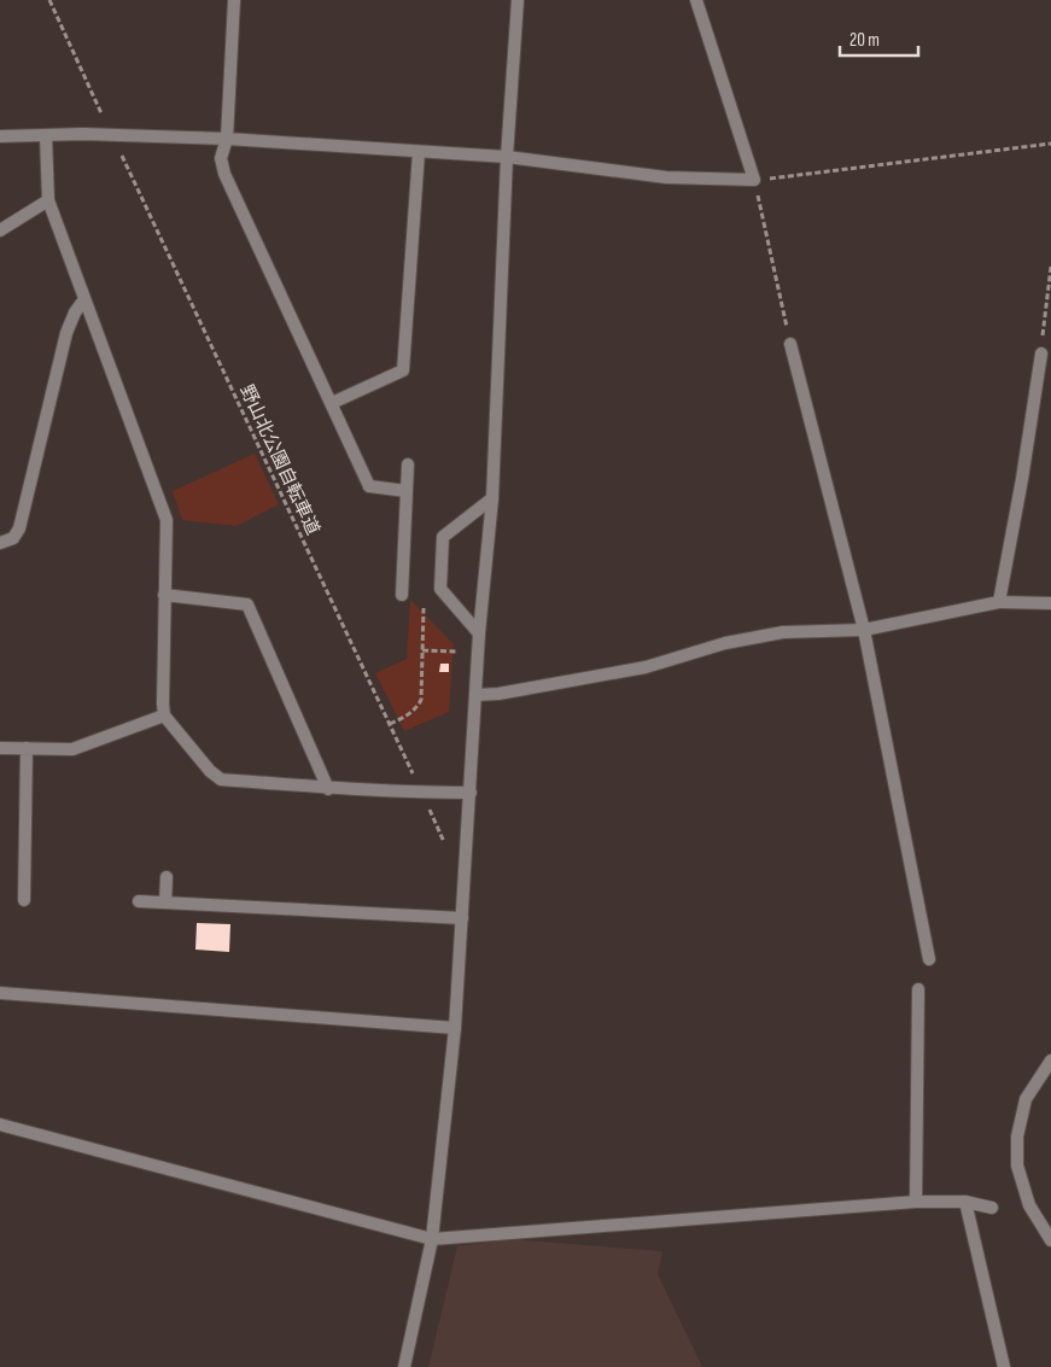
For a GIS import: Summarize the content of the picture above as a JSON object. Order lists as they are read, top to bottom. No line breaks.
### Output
{"streets":{"path":["野山北公園自転車道"]},"scale_bar":"20 m"}
